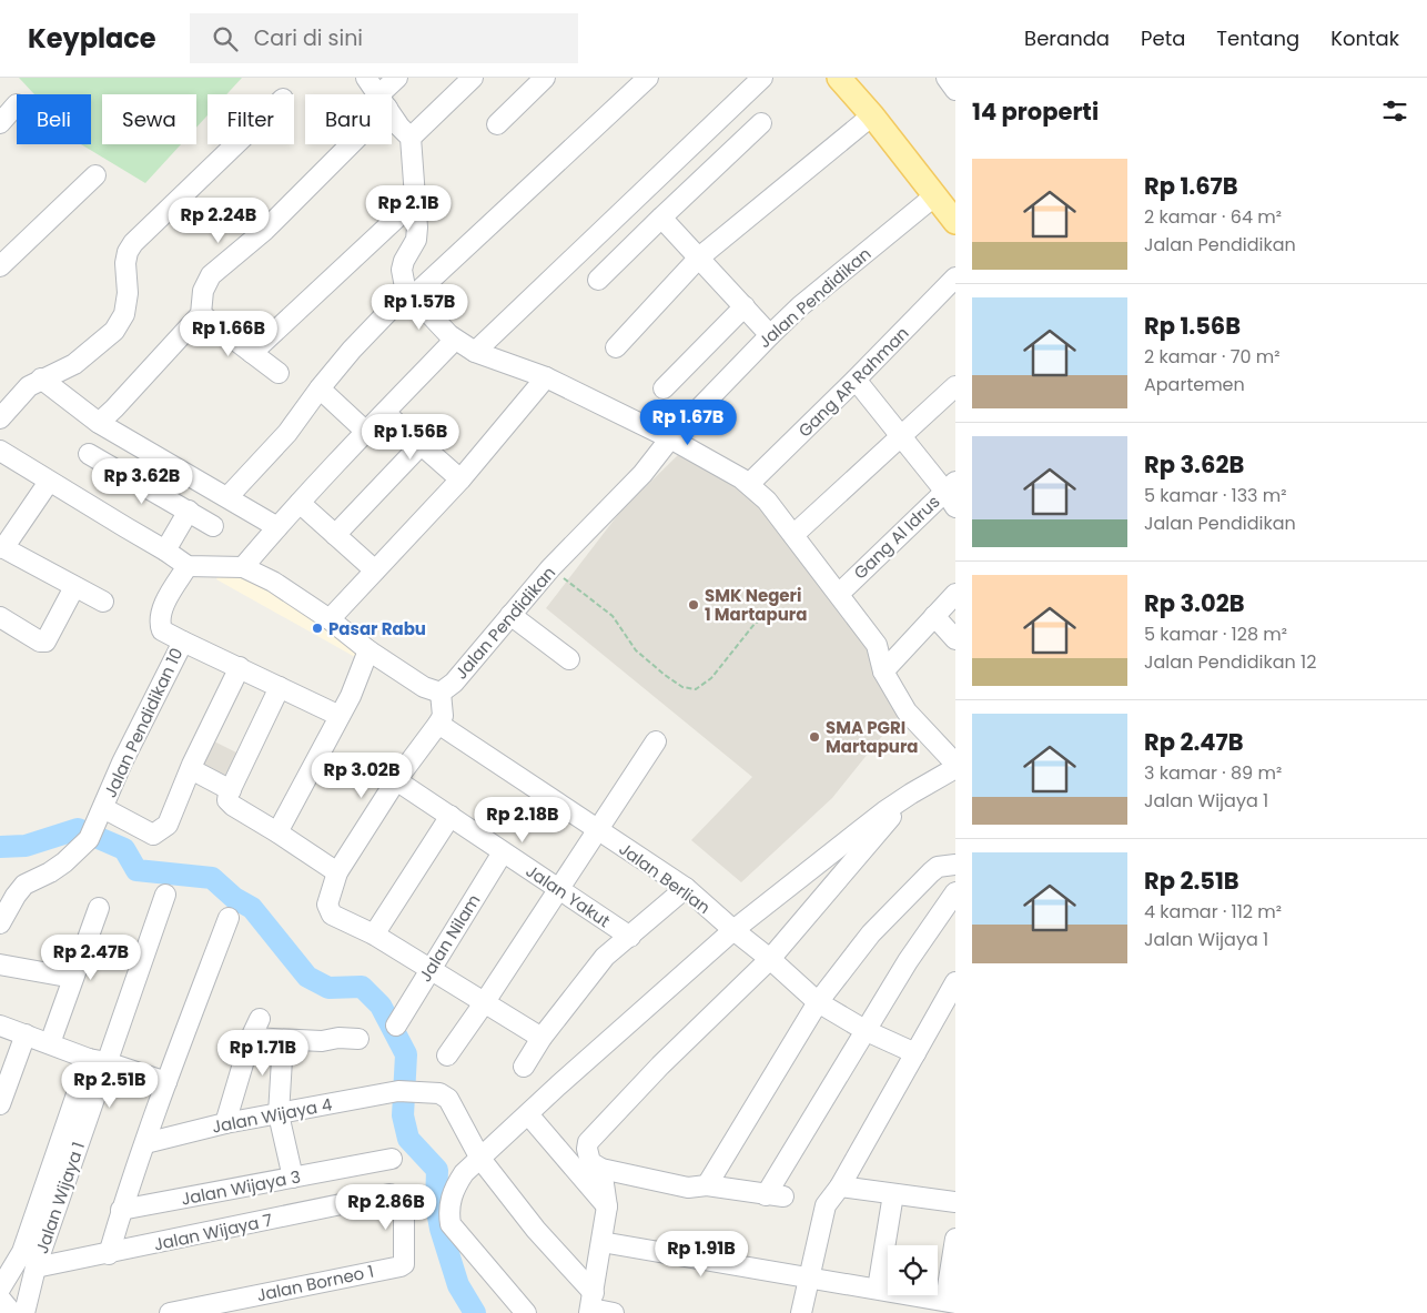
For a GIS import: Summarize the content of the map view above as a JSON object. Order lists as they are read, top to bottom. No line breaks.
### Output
{"streets":{"street":["Jalan Pendidikan","Gang AR Rahman","Gang Al Idrus","Jalan Pendidikan 10","Jalan Berlian","Jalan Yakut","Jalan Nilam","Jalan Wijaya 4","Jalan Wijaya 3","Jalan Wijaya 1","Jalan Wijaya 7","Jalan Borneo 1"]},"crossings":[["Jalan Pendidikan","Jalan Pendidikan 10"],["Jalan Yakut","Jalan Nilam"],["Jalan Wijaya 1","Jalan Wijaya 7"],["Jalan Wijaya 7","Jalan Borneo 1"]],"places":["SMK Negeri 1 Martapura","Pasar Rabu","SMA PGRI Martapura"],"page":{"header":"Keyplace","search":"Cari di sini","nav":["Beranda","Peta","Tentang","Kontak"],"heading":"14 properti","chip":["Beli","Sewa","Filter","Baru"],"list":[{"name":"Rp 1.67B","note":"2 kamar · 64 m² · Jalan Pendidikan"},{"name":"Rp 1.56B","note":"2 kamar · 70 m² · Apartemen"},{"name":"Rp 3.62B","note":"5 kamar · 133 m² · Jalan Pendidikan"},{"name":"Rp 3.02B","note":"5 kamar · 128 m² · Jalan Pendidikan 12"},{"name":"Rp 2.47B","note":"3 kamar · 89 m² · Jalan Wijaya 1"},{"name":"Rp 2.51B","note":"4 kamar · 112 m² · Jalan Wijaya 1"}],"price":["Rp 2.1B","Rp 2.24B","Rp 1.57B","Rp 1.66B","Rp 1.67B","Rp 1.56B","Rp 3.62B","Rp 3.02B","Rp 2.18B","Rp 2.47B","Rp 1.71B","Rp 2.51B","Rp 2.86B","Rp 1.91B"]}}
